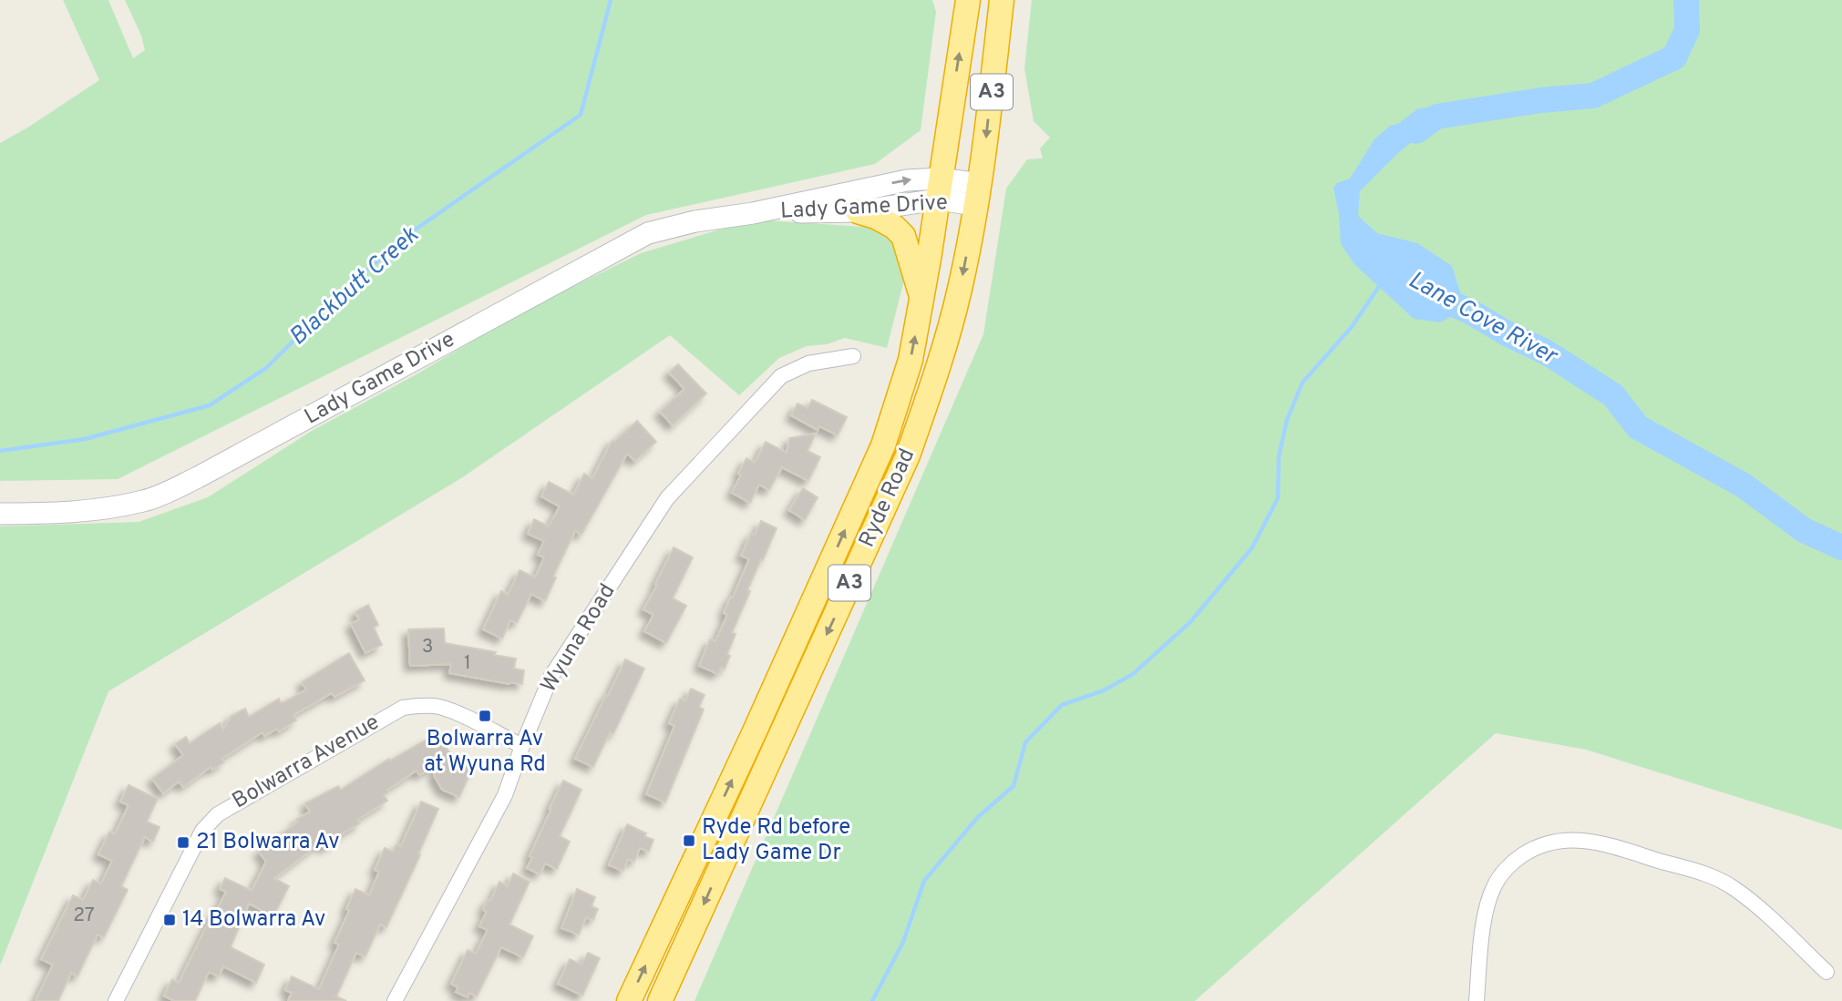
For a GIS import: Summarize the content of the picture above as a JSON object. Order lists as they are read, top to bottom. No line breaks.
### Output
{"streets":{"highway":["A3","Ryde Road"],"main road":["Lady Game Drive"],"street":["Wyuna Road","Bolwarra Avenue"]},"crossings":[["Lady Game Drive","Ryde Road"],["Wyuna Road","Bolwarra Avenue"]],"water":["Blackbutt Creek","Lane Cove River"],"places":{"transit":["Bolwarra Av at Wyuna Rd","Ryde Rd before Lady Game Dr","21 Bolwarra Av","14 Bolwarra Av"]},"house_numbers":["3","1","27"]}
